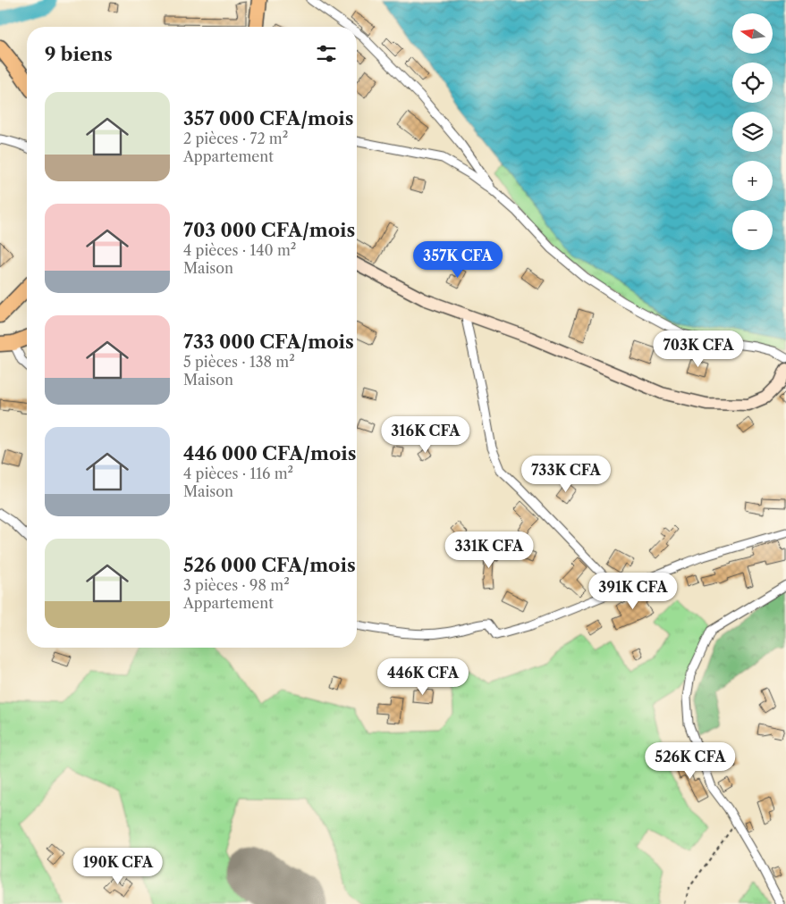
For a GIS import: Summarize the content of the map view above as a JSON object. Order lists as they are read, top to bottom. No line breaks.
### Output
{"north":"left","page":{"map_buttons":["+","−"],"heading":"9 biens","list":[{"name":"357 000 CFA/mois","note":"2 pièces · 72 m² · Appartement"},{"name":"703 000 CFA/mois","note":"4 pièces · 140 m² · Maison"},{"name":"733 000 CFA/mois","note":"5 pièces · 138 m² · Maison"},{"name":"446 000 CFA/mois","note":"4 pièces · 116 m² · Maison"},{"name":"526 000 CFA/mois","note":"3 pièces · 98 m² · Appartement"}],"price":["357K CFA","703K CFA","316K CFA","733K CFA","331K CFA","391K CFA","446K CFA","526K CFA","190K CFA"]}}
